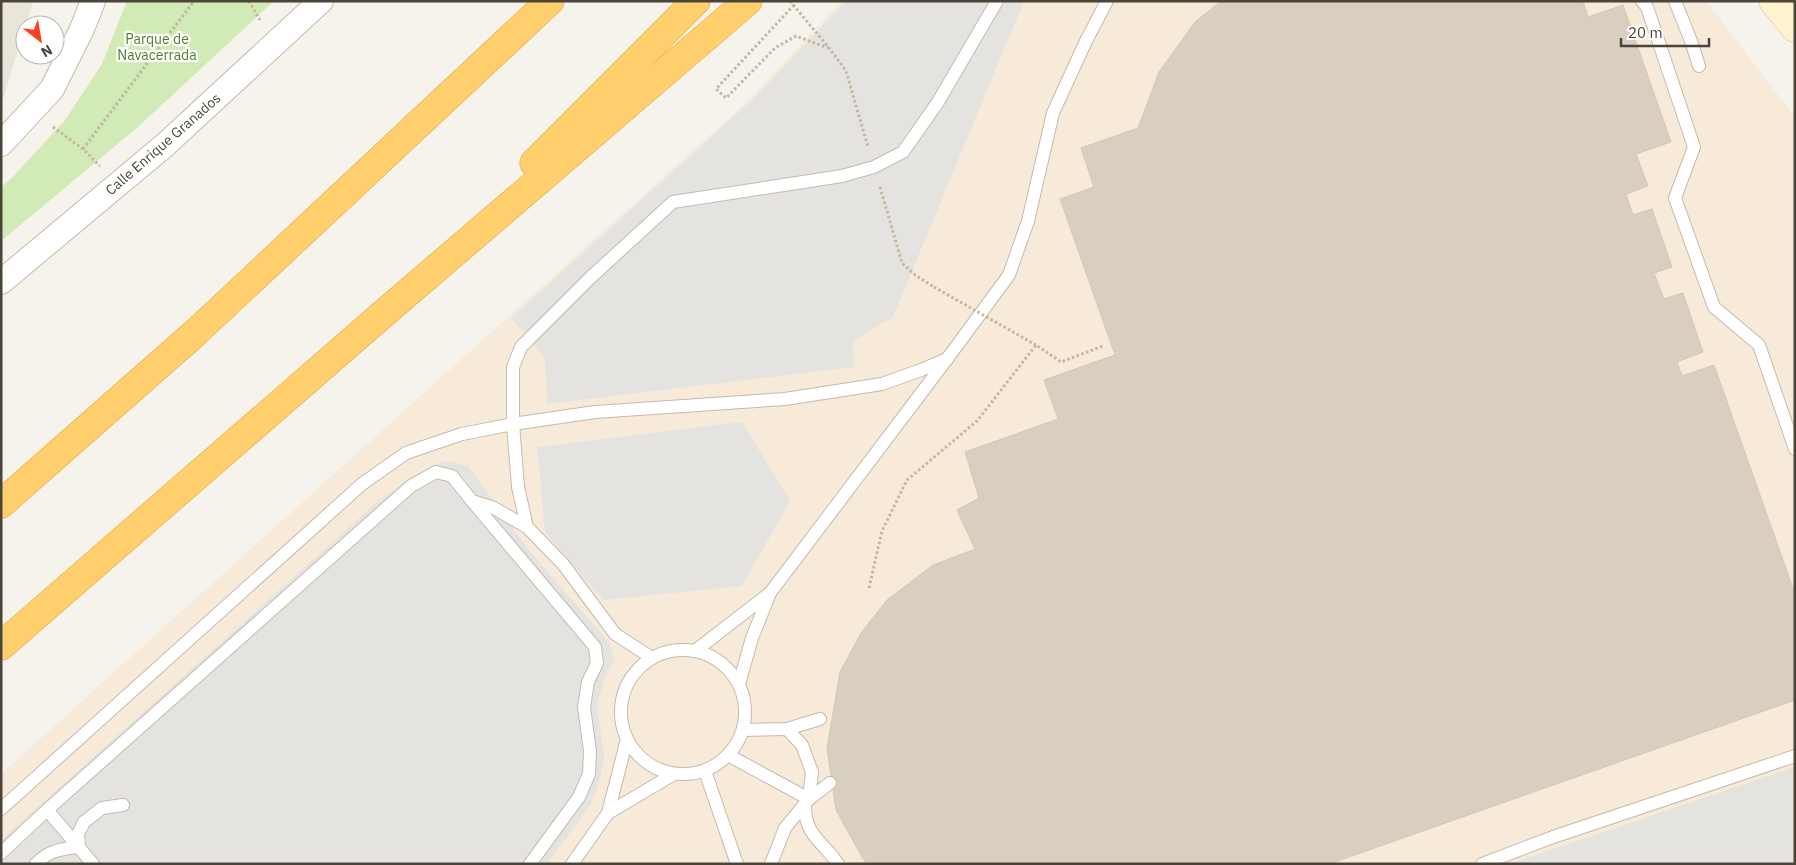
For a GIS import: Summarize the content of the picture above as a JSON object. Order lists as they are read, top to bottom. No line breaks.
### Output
{"streets":{"street":["Calle Enrique Granados"]},"parks":["Parque de Navacerrada"],"scale_bar":"20 m","north":"bottom right"}
